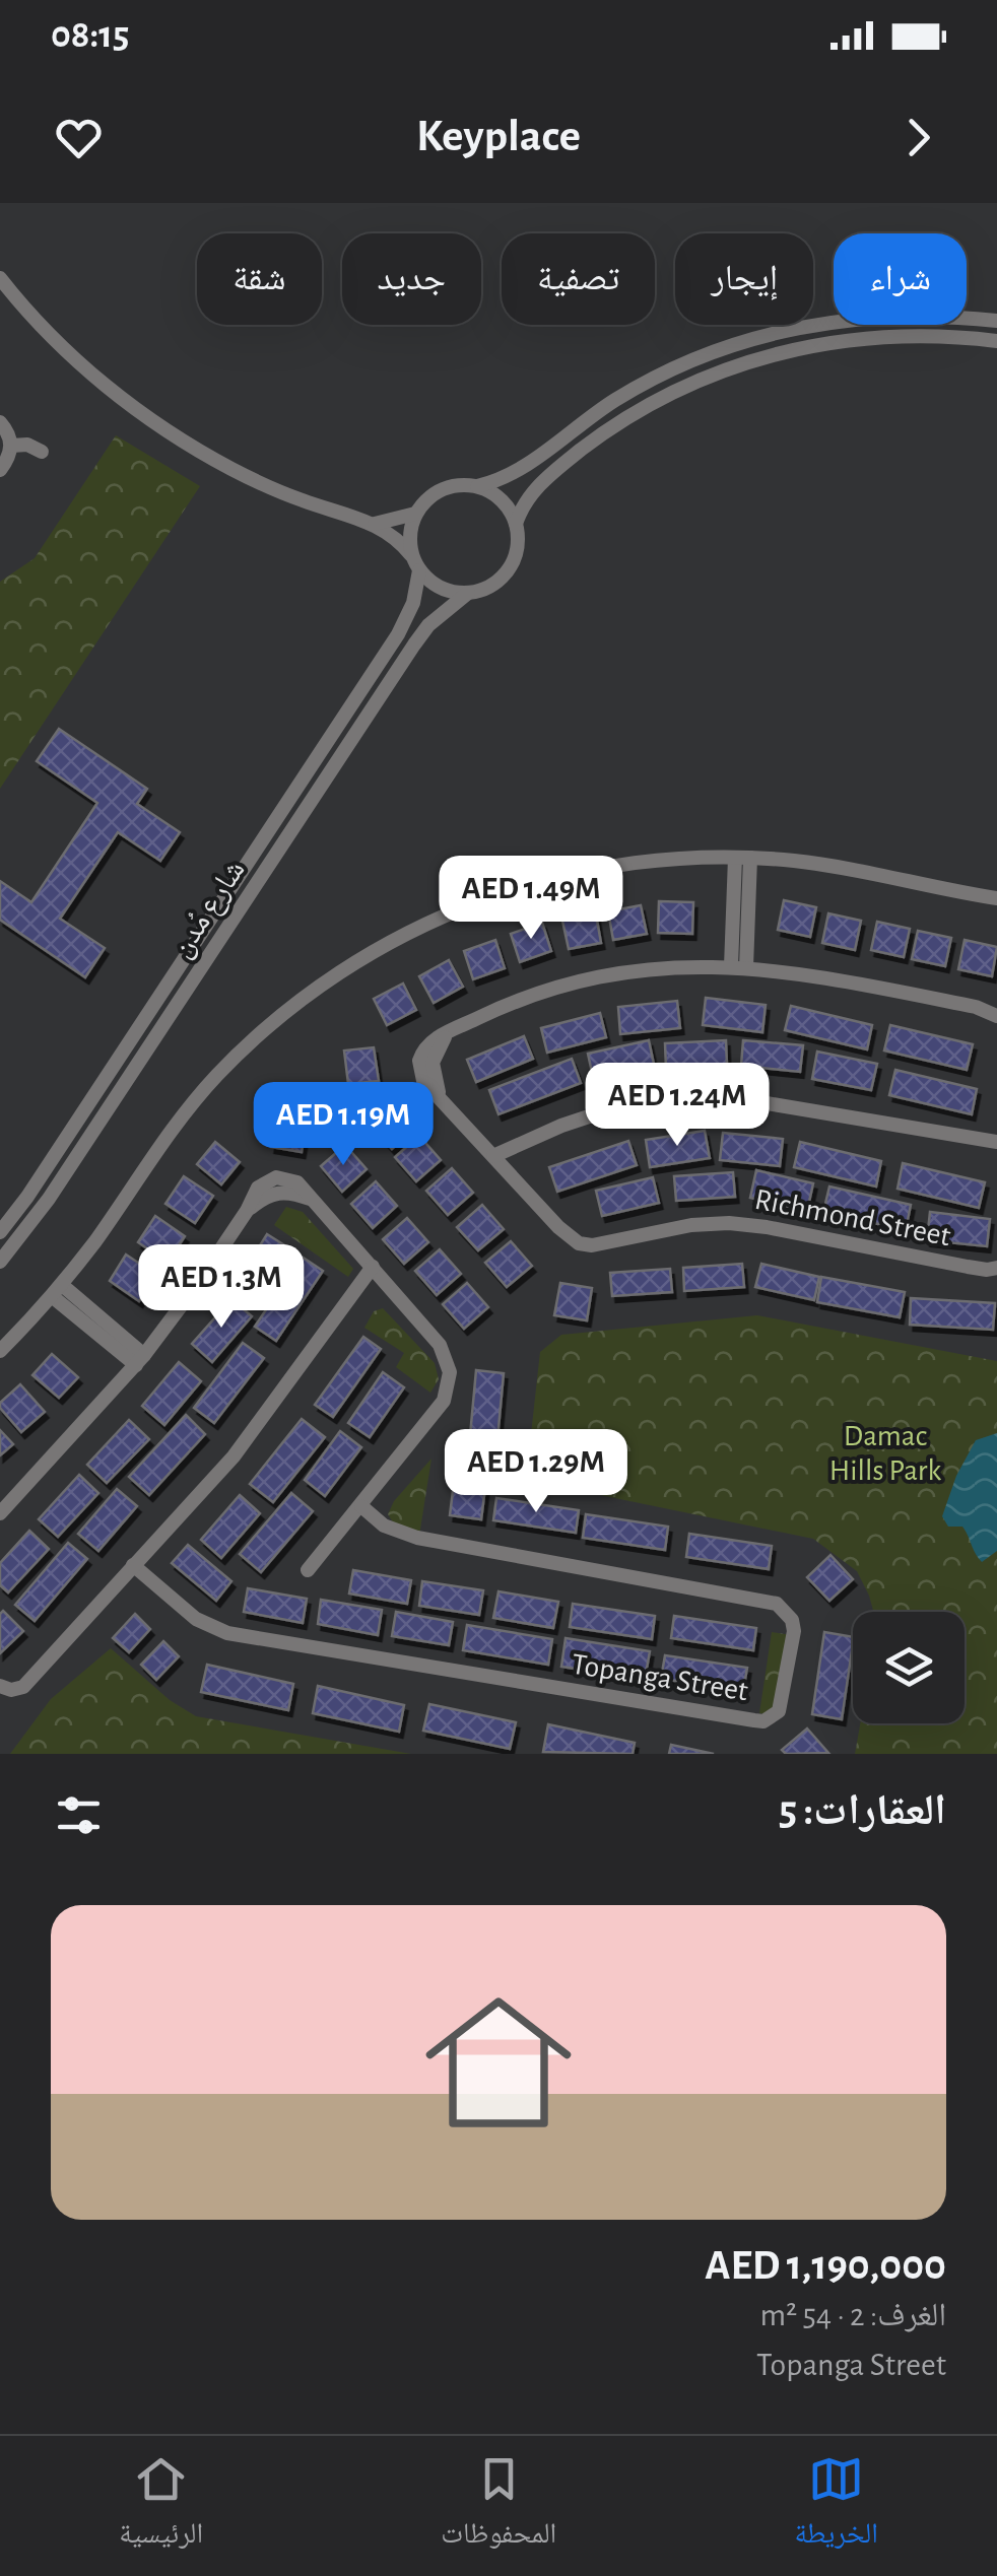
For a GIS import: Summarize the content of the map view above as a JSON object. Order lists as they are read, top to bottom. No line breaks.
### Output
{"streets":{"street":["شارع مُدن","Richmond Street","Topanga Street"]},"parks":["Damac Hills Park"],"page":{"status":"08:15","header":"Keyplace","chip":["شراء","إيجار","تصفية","جديد","شقة"],"price":["AED 1.49M","AED 1.24M","AED 1.19M","AED 1.3M","AED 1.29M"],"heading":"العقارات: 5","list":[{"name":"AED 1,190,000","note":"الغرف: 2 · 54 m² · Topanga Street"}],"tabs":["الخريطة","المحفوظات","الرئيسية"]}}
